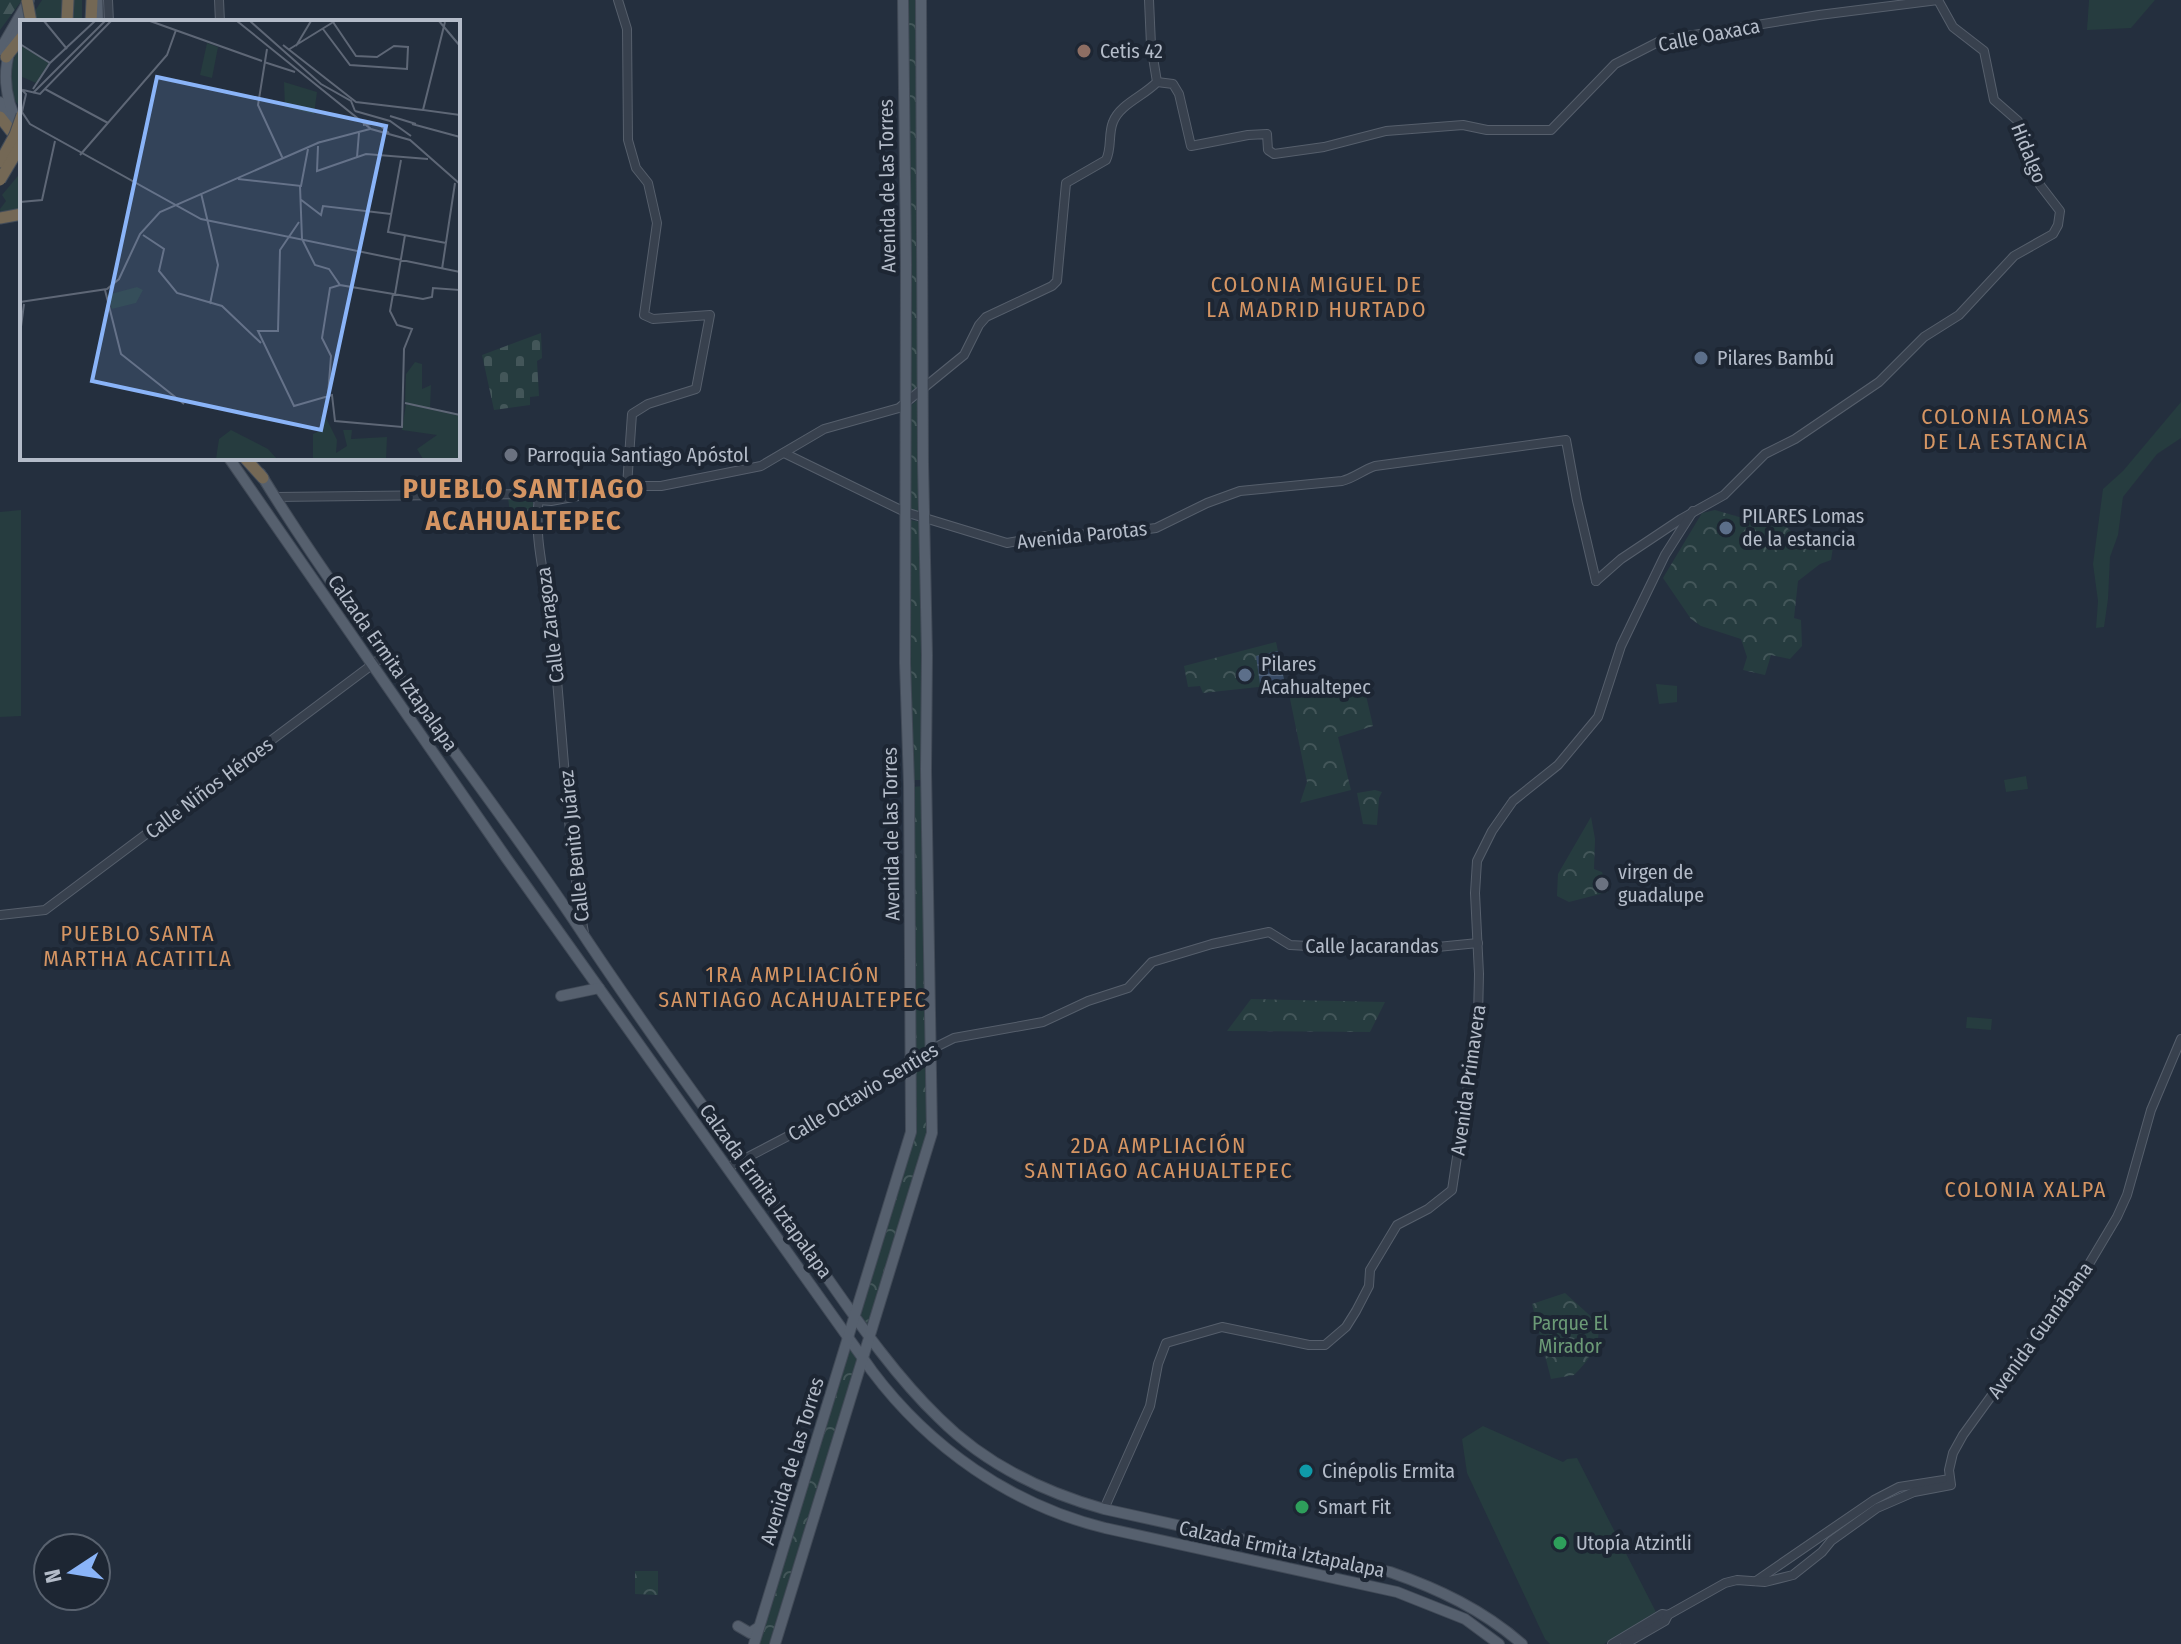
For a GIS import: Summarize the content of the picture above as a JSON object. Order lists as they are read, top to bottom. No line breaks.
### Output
{"streets":{"main road":["Avenida de las Torres","Calzada Ermita Iztapalapa"],"street":["Calle Oaxaca","Hidalgo","Avenida Parotas","Calle Zaragoza","Calle Niños Héroes","Calle Benito Juárez","Calle Jacarandas","Avenida Primavera","Calle Octavio Senties","Avenida Guanábana"]},"crossings":[["Calle Oaxaca","Hidalgo"],["Hidalgo","Avenida Parotas"],["Hidalgo","Avenida Primavera"],["Avenida de las Torres","Avenida Parotas"],["Avenida de las Torres","Calzada Ermita Iztapalapa"],["Avenida de las Torres","Calle Octavio Senties"],["Avenida Parotas","Avenida Primavera"],["Calle Zaragoza","Calle Benito Juárez"],["Calzada Ermita Iztapalapa","Calle Niños Héroes"],["Calzada Ermita Iztapalapa","Calle Benito Juárez"],["Calzada Ermita Iztapalapa","Avenida Primavera"],["Calzada Ermita Iztapalapa","Calle Octavio Senties"],["Calle Jacarandas","Avenida Primavera"],["Calle Jacarandas","Calle Octavio Senties"]],"districts":["COLONIA MIGUEL DE LA MADRID HURTADO","COLONIA LOMAS DE LA ESTANCIA","PUEBLO SANTIAGO ACAHUALTEPEC","PUEBLO SANTA MARTHA ACATITLA","1RA AMPLIACIÓN SANTIAGO ACAHUALTEPEC","2DA AMPLIACIÓN SANTIAGO ACAHUALTEPEC","COLONIA XALPA"],"parks":["Parque El Mirador"],"places":["Cetis 42","Pilares Bambú","Parroquia Santiago Apóstol","PILARES Lomas de la estancia","Pilares Acahualtepec","virgen de guadalupe","Cinépolis Ermita","Smart Fit","Utopía Atzintli"],"north":"left"}
